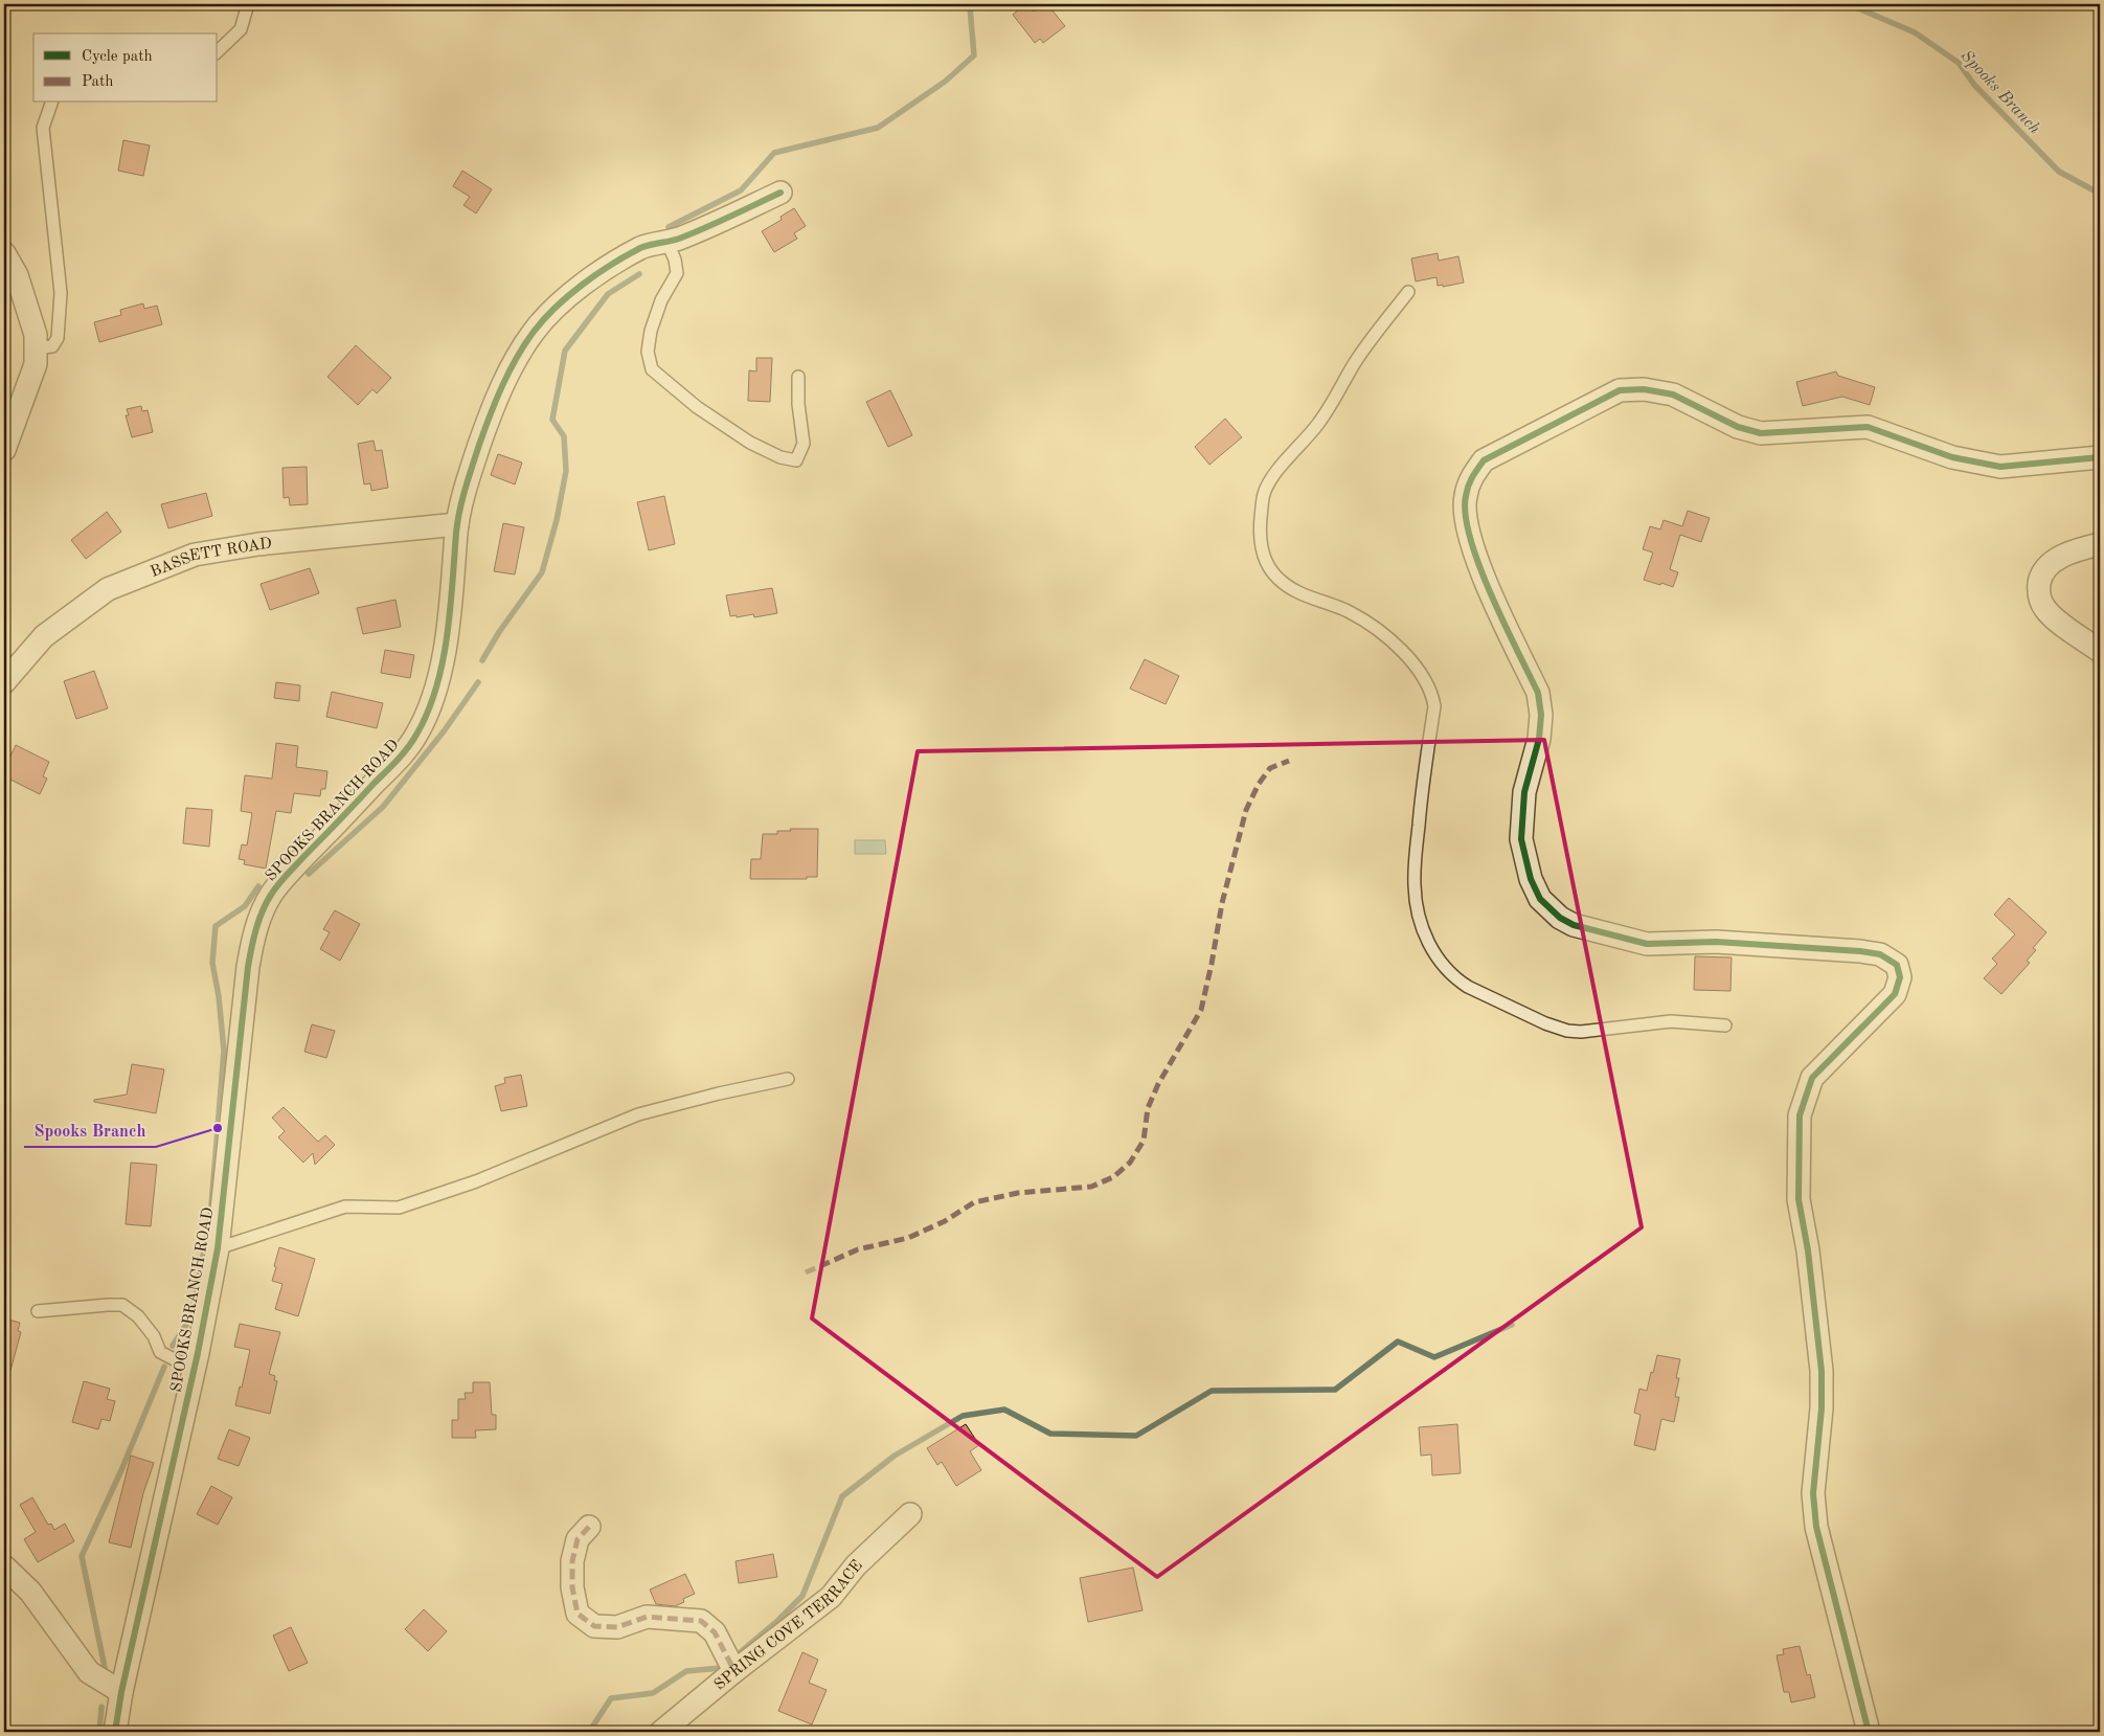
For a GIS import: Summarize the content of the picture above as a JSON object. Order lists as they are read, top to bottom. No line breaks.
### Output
{"streets":{"street":["BASSETT ROAD","SPOOKS BRANCH ROAD","SPRING COVE TERRACE"]},"crossings":[["BASSETT ROAD","SPOOKS BRANCH ROAD"]],"water":["Spooks Branch"],"places":["Spooks Branch"],"legend":["Cycle path","Path"]}
